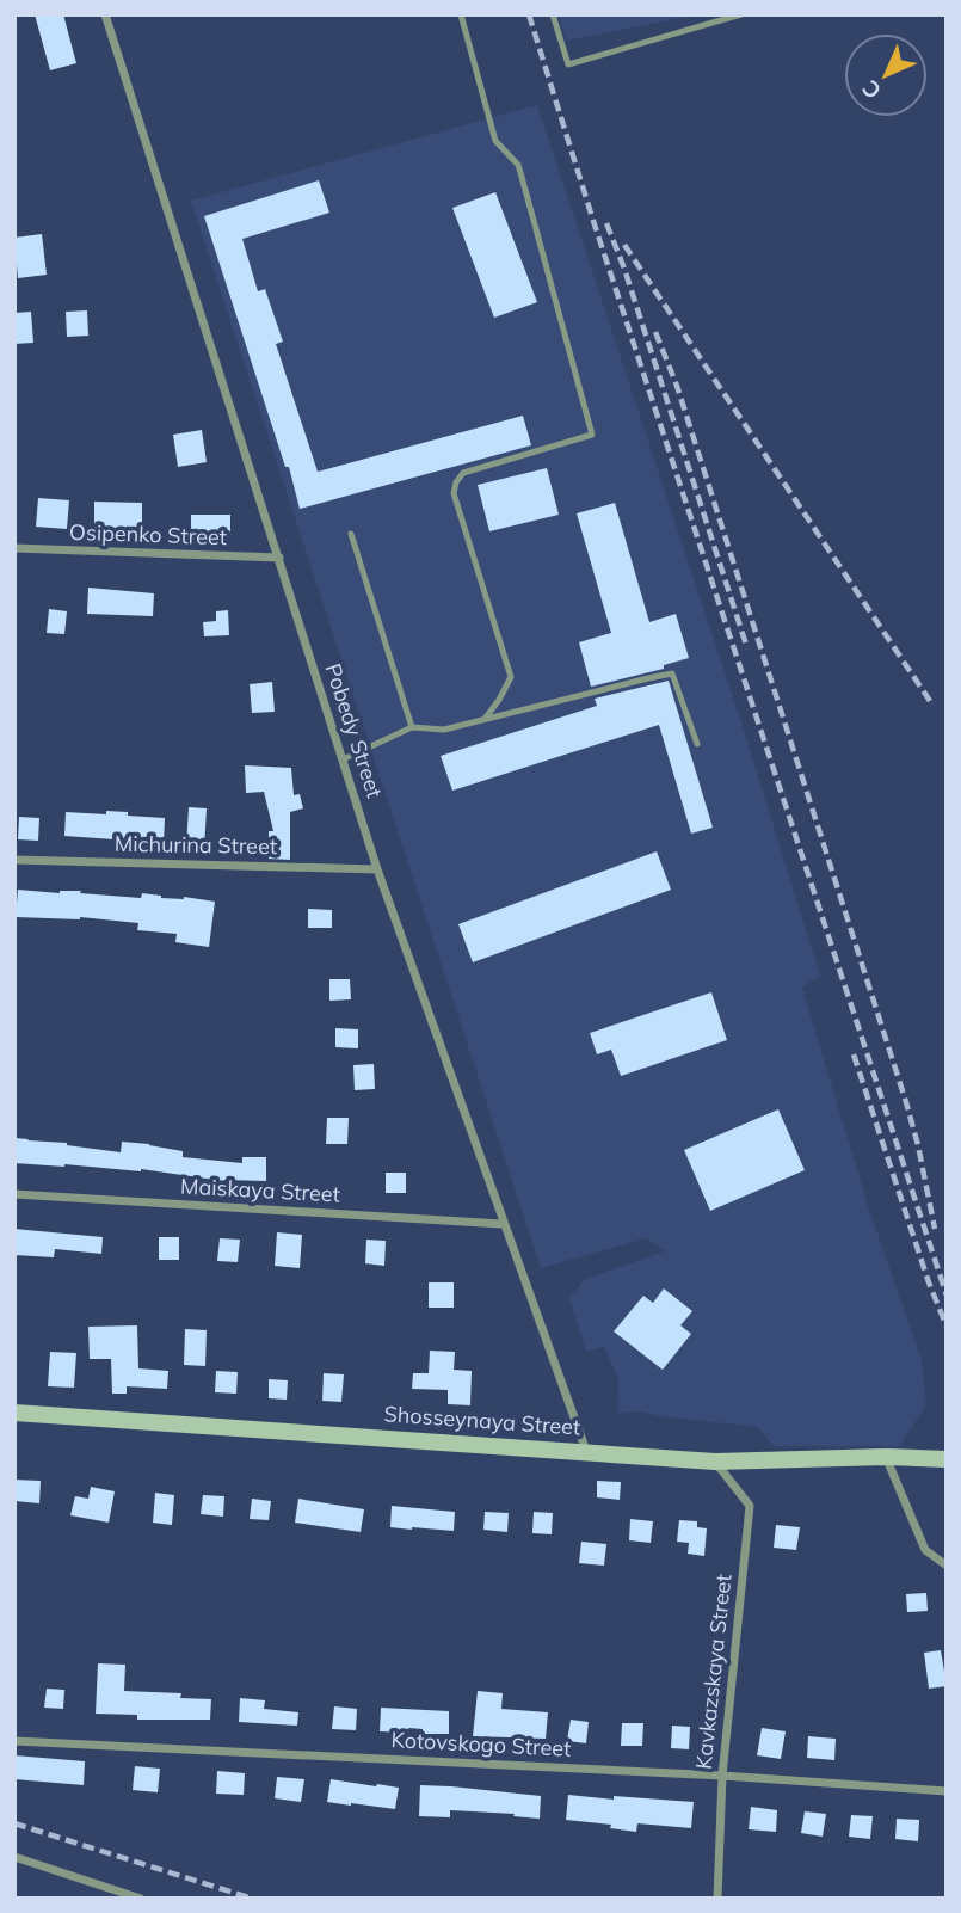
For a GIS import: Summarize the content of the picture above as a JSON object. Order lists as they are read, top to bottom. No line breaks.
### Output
{"streets":{"main road":["Shosseynaya Street"],"street":["Osipenko Street","Pobedy Street","Michurina Street","Maiskaya Street","Kavkazskaya Street","Kotovskogo Street"]},"crossings":[["Osipenko Street","Pobedy Street"],["Pobedy Street","Michurina Street"],["Pobedy Street","Maiskaya Street"],["Pobedy Street","Shosseynaya Street"],["Shosseynaya Street","Kavkazskaya Street"],["Kavkazskaya Street","Kotovskogo Street"]],"north":"bottom left"}
